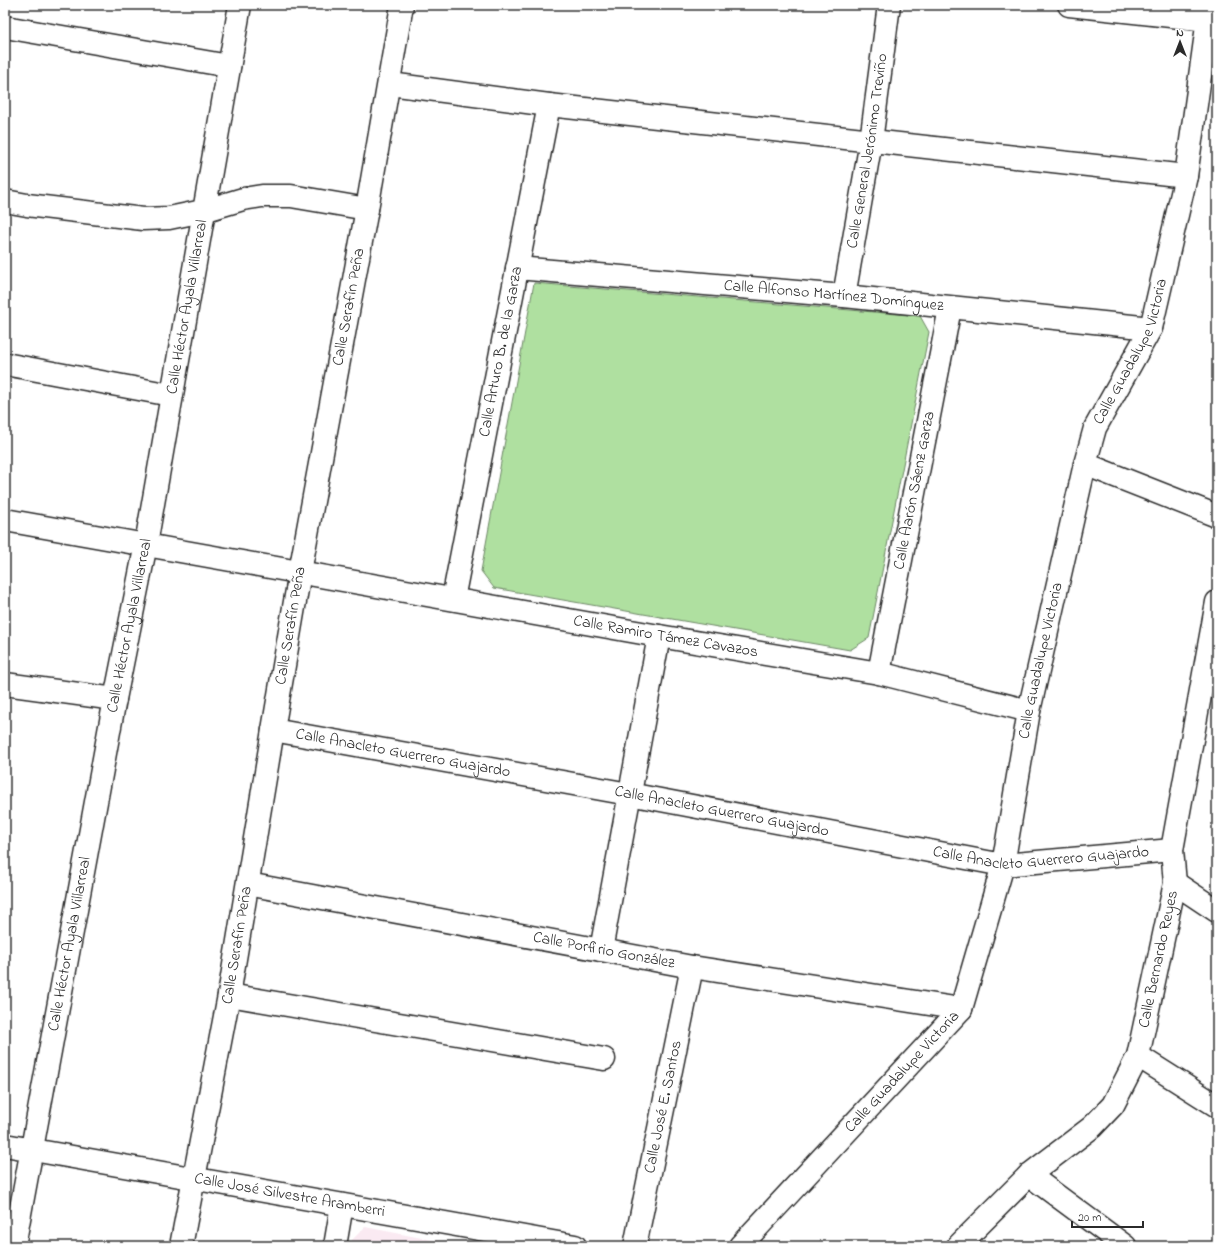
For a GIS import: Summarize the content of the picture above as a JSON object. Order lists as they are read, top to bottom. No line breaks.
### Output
{"streets":{"street":["Calle General Jerónimo Treviño","Calle Alfonso Martínez Domínguez","Calle Héctor Ayala Villarreal","Calle Serafín Peña","Calle Guadalupe Victoria","Calle Arturo B. de la Garza","Calle Aarón Sáenz Garza","Calle Ramiro Támez Cavazos","Calle Anacleto Guerrero Guajardo","Calle Porfirio González","Calle Bernardo Reyes","Calle José E. Santos","Calle José Silvestre Aramberri"]},"crossings":[["Calle General Jerónimo Treviño","Calle Alfonso Martínez Domínguez"],["Calle Alfonso Martínez Domínguez","Calle Guadalupe Victoria"],["Calle Alfonso Martínez Domínguez","Calle Arturo B. de la Garza"],["Calle Alfonso Martínez Domínguez","Calle Aarón Sáenz Garza"],["Calle Héctor Ayala Villarreal","Calle Ramiro Támez Cavazos"],["Calle Héctor Ayala Villarreal","Calle José Silvestre Aramberri"],["Calle Serafín Peña","Calle Ramiro Támez Cavazos"],["Calle Serafín Peña","Calle Anacleto Guerrero Guajardo"],["Calle Serafín Peña","Calle Porfirio González"],["Calle Serafín Peña","Calle José Silvestre Aramberri"],["Calle Guadalupe Victoria","Calle Ramiro Támez Cavazos"],["Calle Guadalupe Victoria","Calle Anacleto Guerrero Guajardo"],["Calle Guadalupe Victoria","Calle Porfirio González"],["Calle Arturo B. de la Garza","Calle Ramiro Támez Cavazos"],["Calle Aarón Sáenz Garza","Calle Ramiro Támez Cavazos"],["Calle Anacleto Guerrero Guajardo","Calle Bernardo Reyes"],["Calle Porfirio González","Calle José E. Santos"]],"scale_bar":"20 m","north":"top"}
